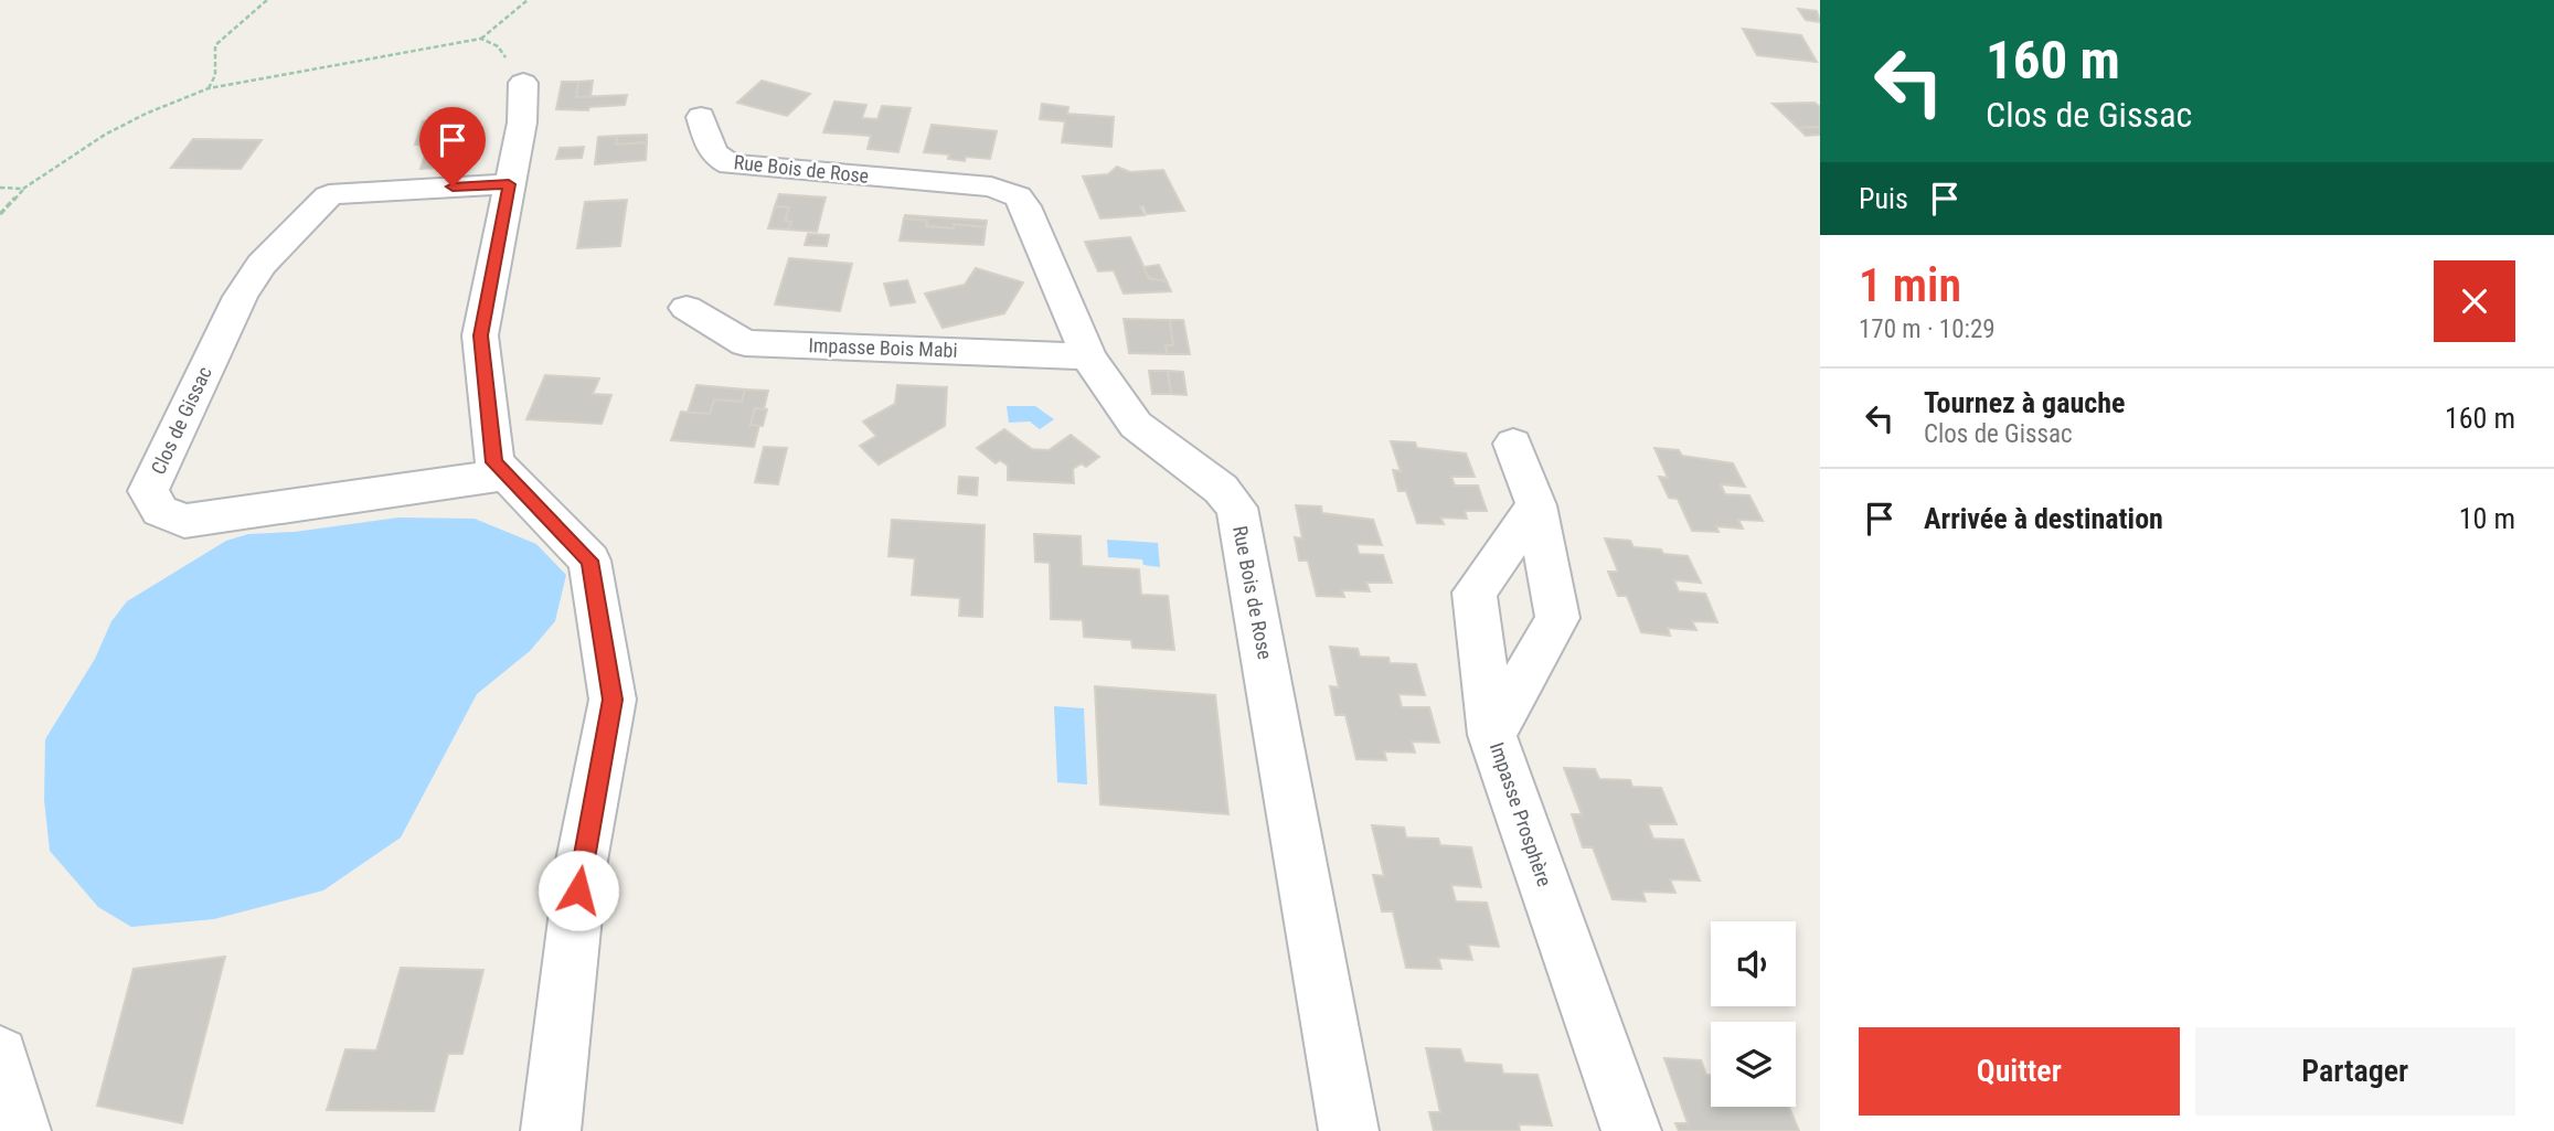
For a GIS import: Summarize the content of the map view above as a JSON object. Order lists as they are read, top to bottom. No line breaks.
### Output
{"streets":{"street":["Rue Bois de Rose","Impasse Bois Mabi","Clos de Gissac","Impasse Prosphère"]},"crossings":[["Rue Bois de Rose","Impasse Bois Mabi"]],"page":{"turn":["160 m","Clos de Gissac"],"then":"Puis","heading":["1 min","170 m · 10:29"],"list":[{"name":"Tournez à gauche","note":"Clos de Gissac","value":"160 m"},{"name":"Arrivée à destination","value":"10 m"}],"buttons":["Quitter","Partager"]}}
